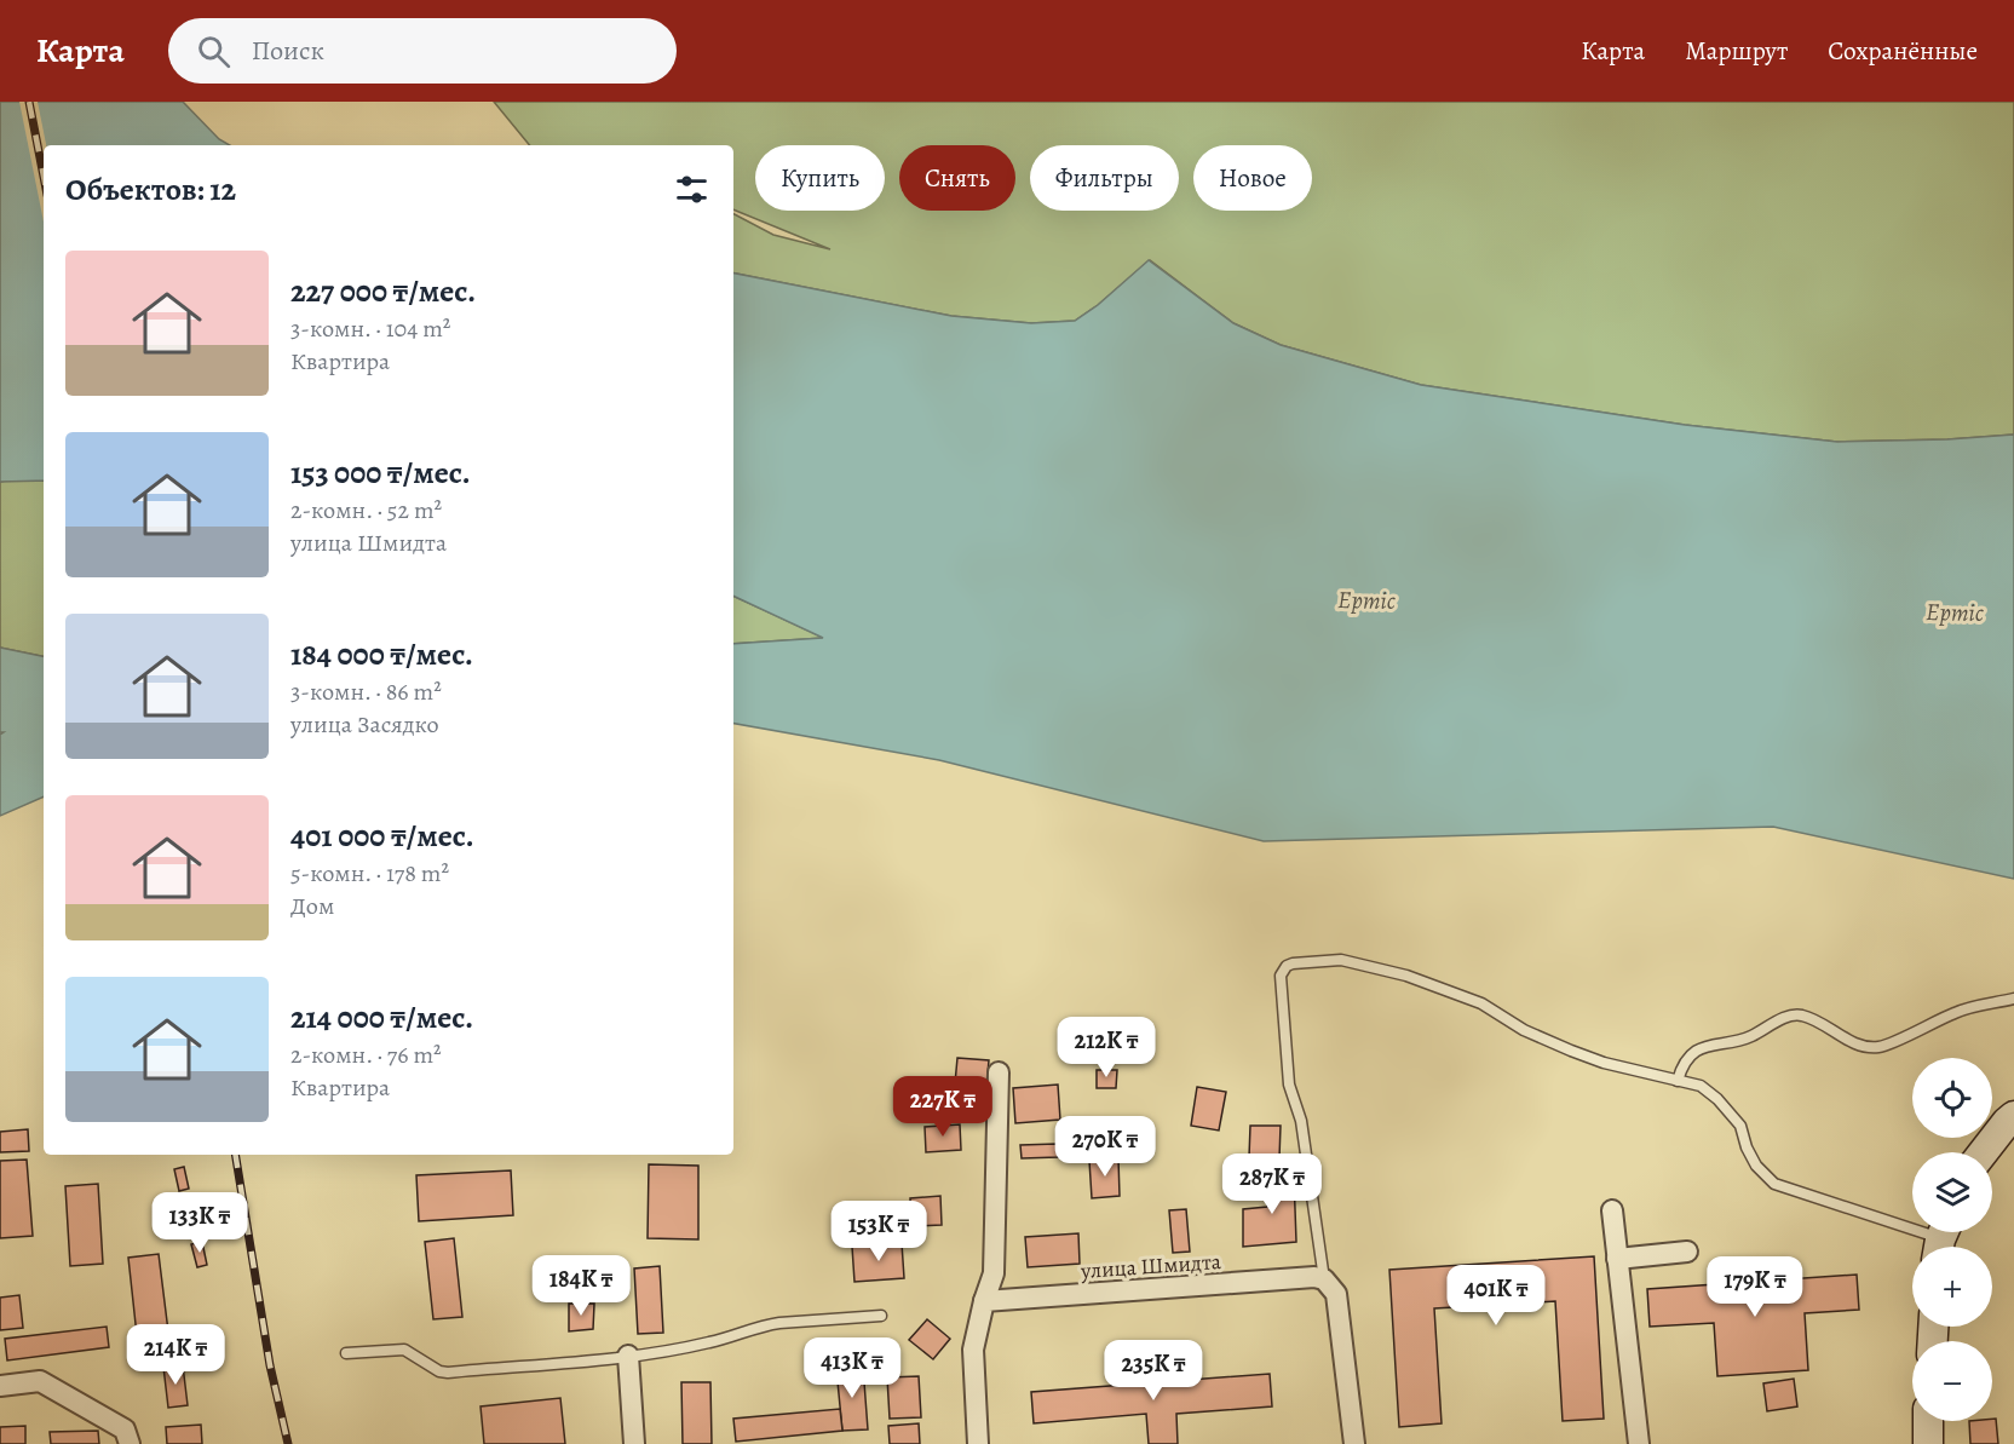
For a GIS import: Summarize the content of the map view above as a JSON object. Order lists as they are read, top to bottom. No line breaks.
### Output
{"streets":{"street":["улица Шмидта"]},"water":["Ертіс"],"page":{"header":"Карта","search":"Поиск","nav":["Карта","Маршрут","Сохранённые"],"chip":["Купить","Снять","Фильтры","Новое"],"heading":"Объектов: 12","list":[{"name":"227 000 ₸/мес.","note":"3-комн. · 104 m² · Квартира"},{"name":"153 000 ₸/мес.","note":"2-комн. · 52 m² · улица Шмидта"},{"name":"184 000 ₸/мес.","note":"3-комн. · 86 m² · улица Засядко"},{"name":"401 000 ₸/мес.","note":"5-комн. · 178 m² · Дом"},{"name":"214 000 ₸/мес.","note":"2-комн. · 76 m² · Квартира"}],"price":["212K ₸","227K ₸","270K ₸","287K ₸","133K ₸","153K ₸","184K ₸","179K ₸","401K ₸","214K ₸","413K ₸","235K ₸"],"map_buttons":["+","−"]}}
